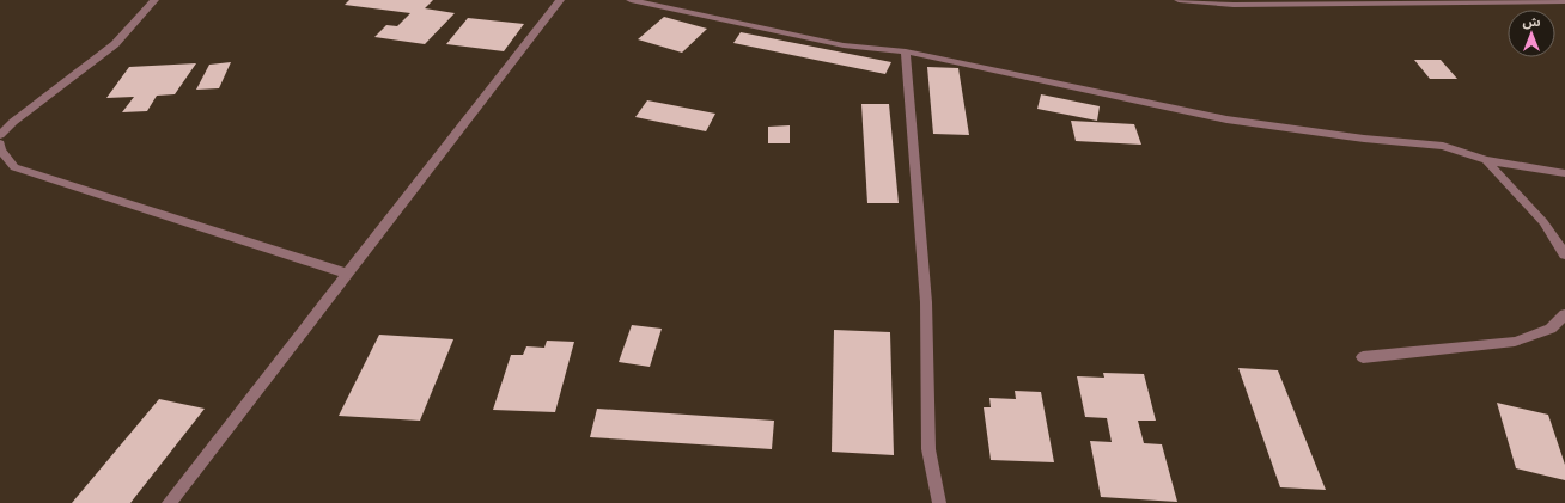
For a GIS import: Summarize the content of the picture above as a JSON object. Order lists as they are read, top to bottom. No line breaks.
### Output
{"north":"top"}
